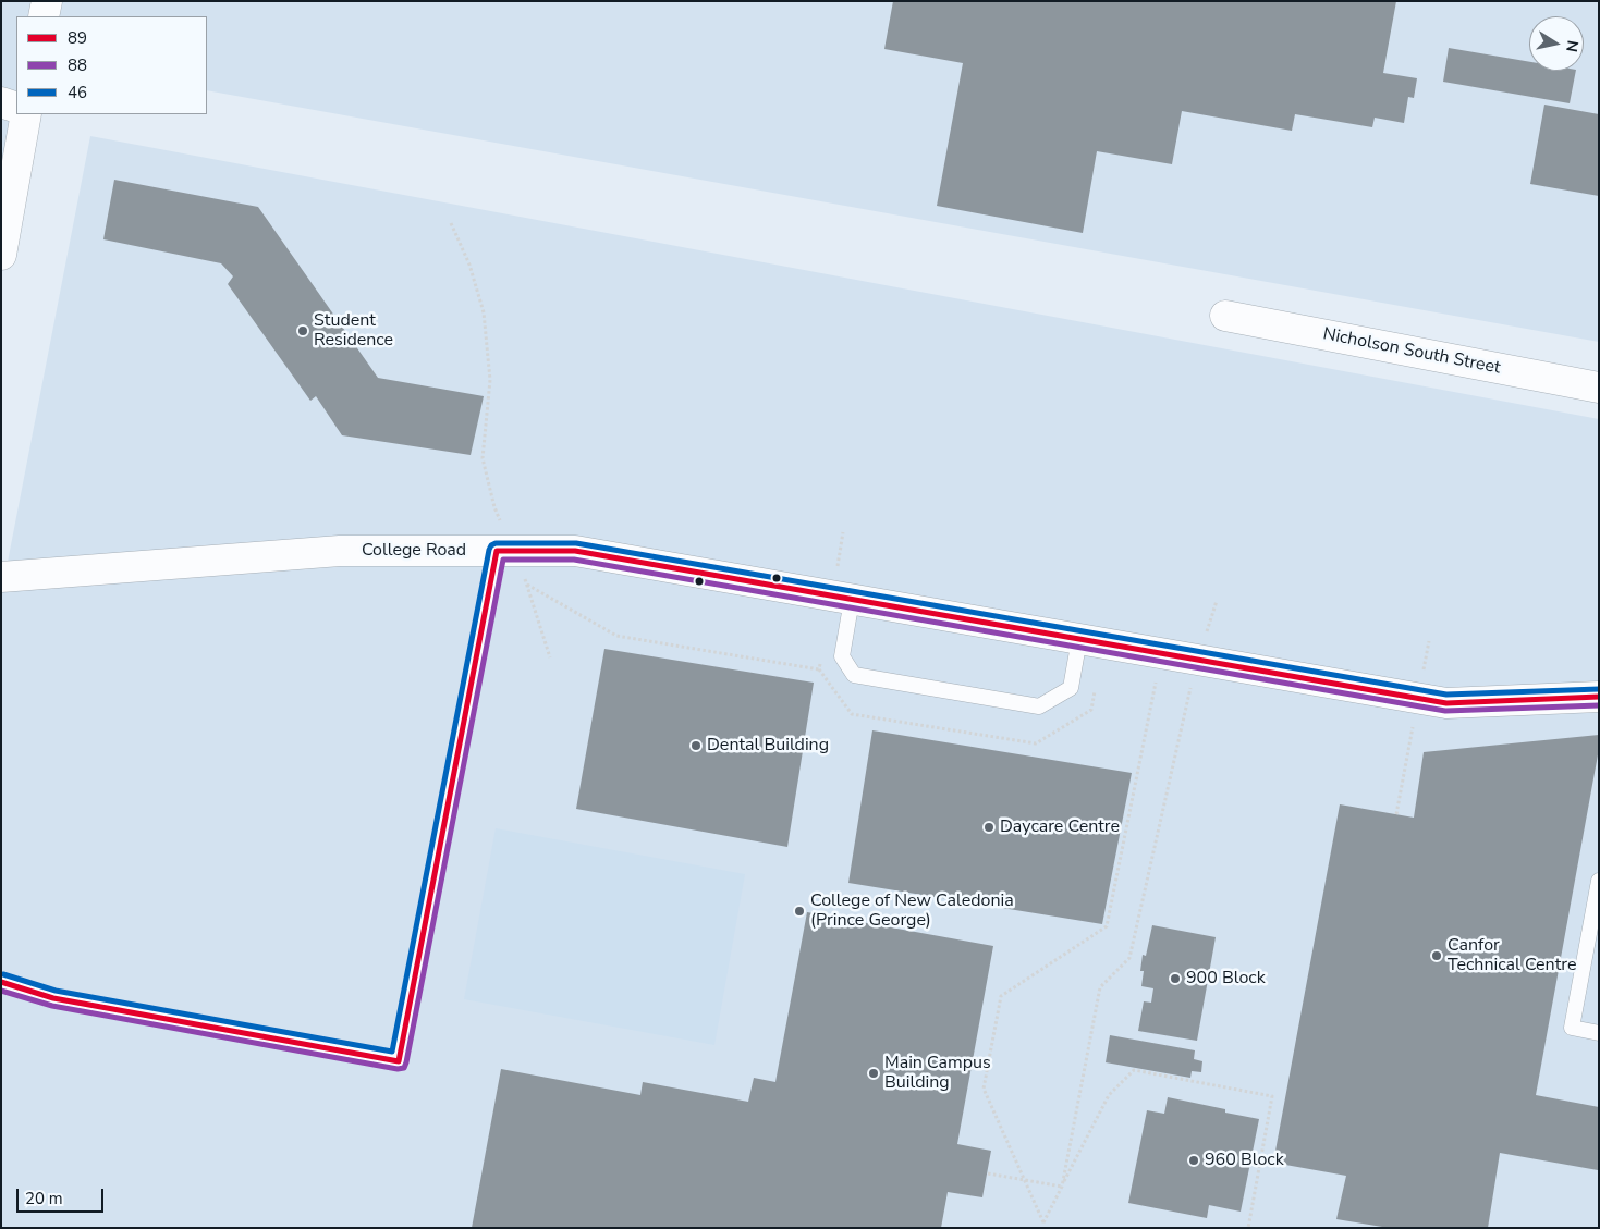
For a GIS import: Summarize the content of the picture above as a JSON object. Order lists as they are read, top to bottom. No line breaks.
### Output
{"streets":{"street":["Nicholson South Street","College Road"]},"places":["Student Residence","Dental Building","Daycare Centre","College of New Caledonia (Prince George)","Canfor Technical Centre","900 Block","Main Campus Building","960 Block"],"lines":["transit line 46","transit line 89","transit line 88"],"legend":["89","88","46"],"scale_bar":"20 m","north":"right"}
